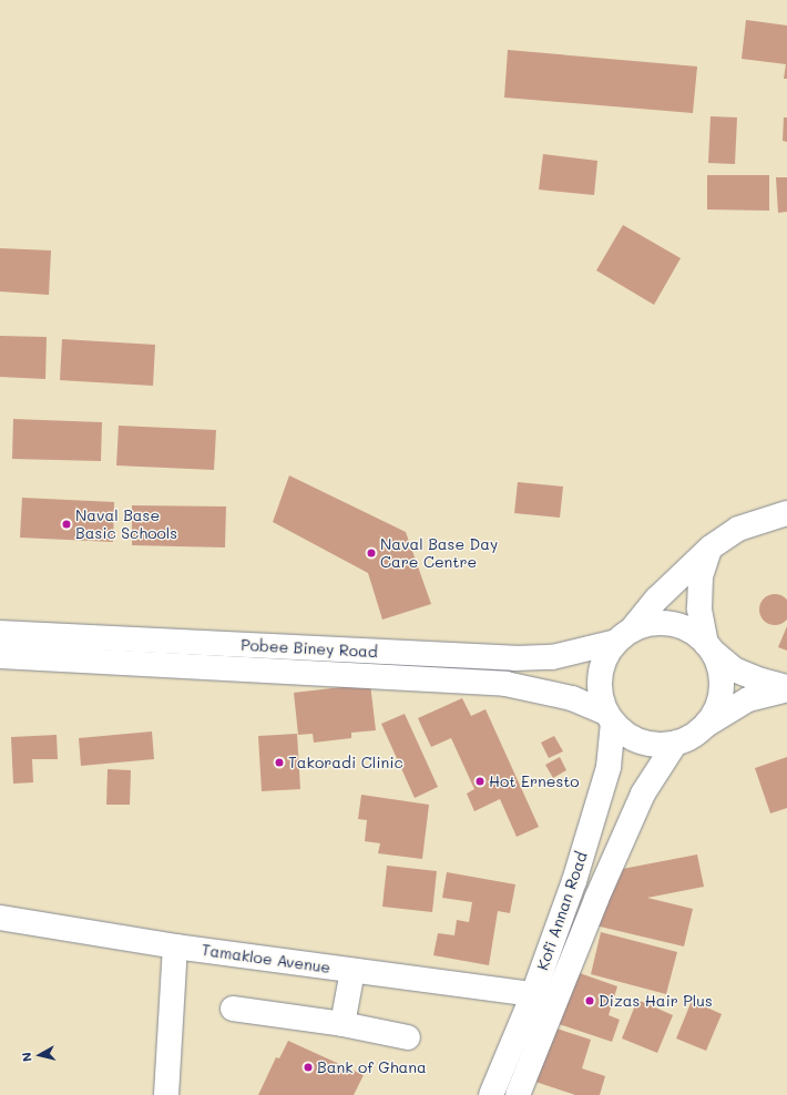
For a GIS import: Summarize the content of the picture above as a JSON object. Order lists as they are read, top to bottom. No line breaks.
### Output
{"streets":{"street":["Pobee Biney Road","Kofi Annan Road","Tamakloe Avenue"]},"crossings":[["Pobee Biney Road","Kofi Annan Road"],["Kofi Annan Road","Tamakloe Avenue"]],"places":["Naval Base Basic Schools","Naval Base Day Care Centre","Takoradi Clinic","Hot Ernesto","Dizas Hair Plus","Bank of Ghana"],"north":"left"}
